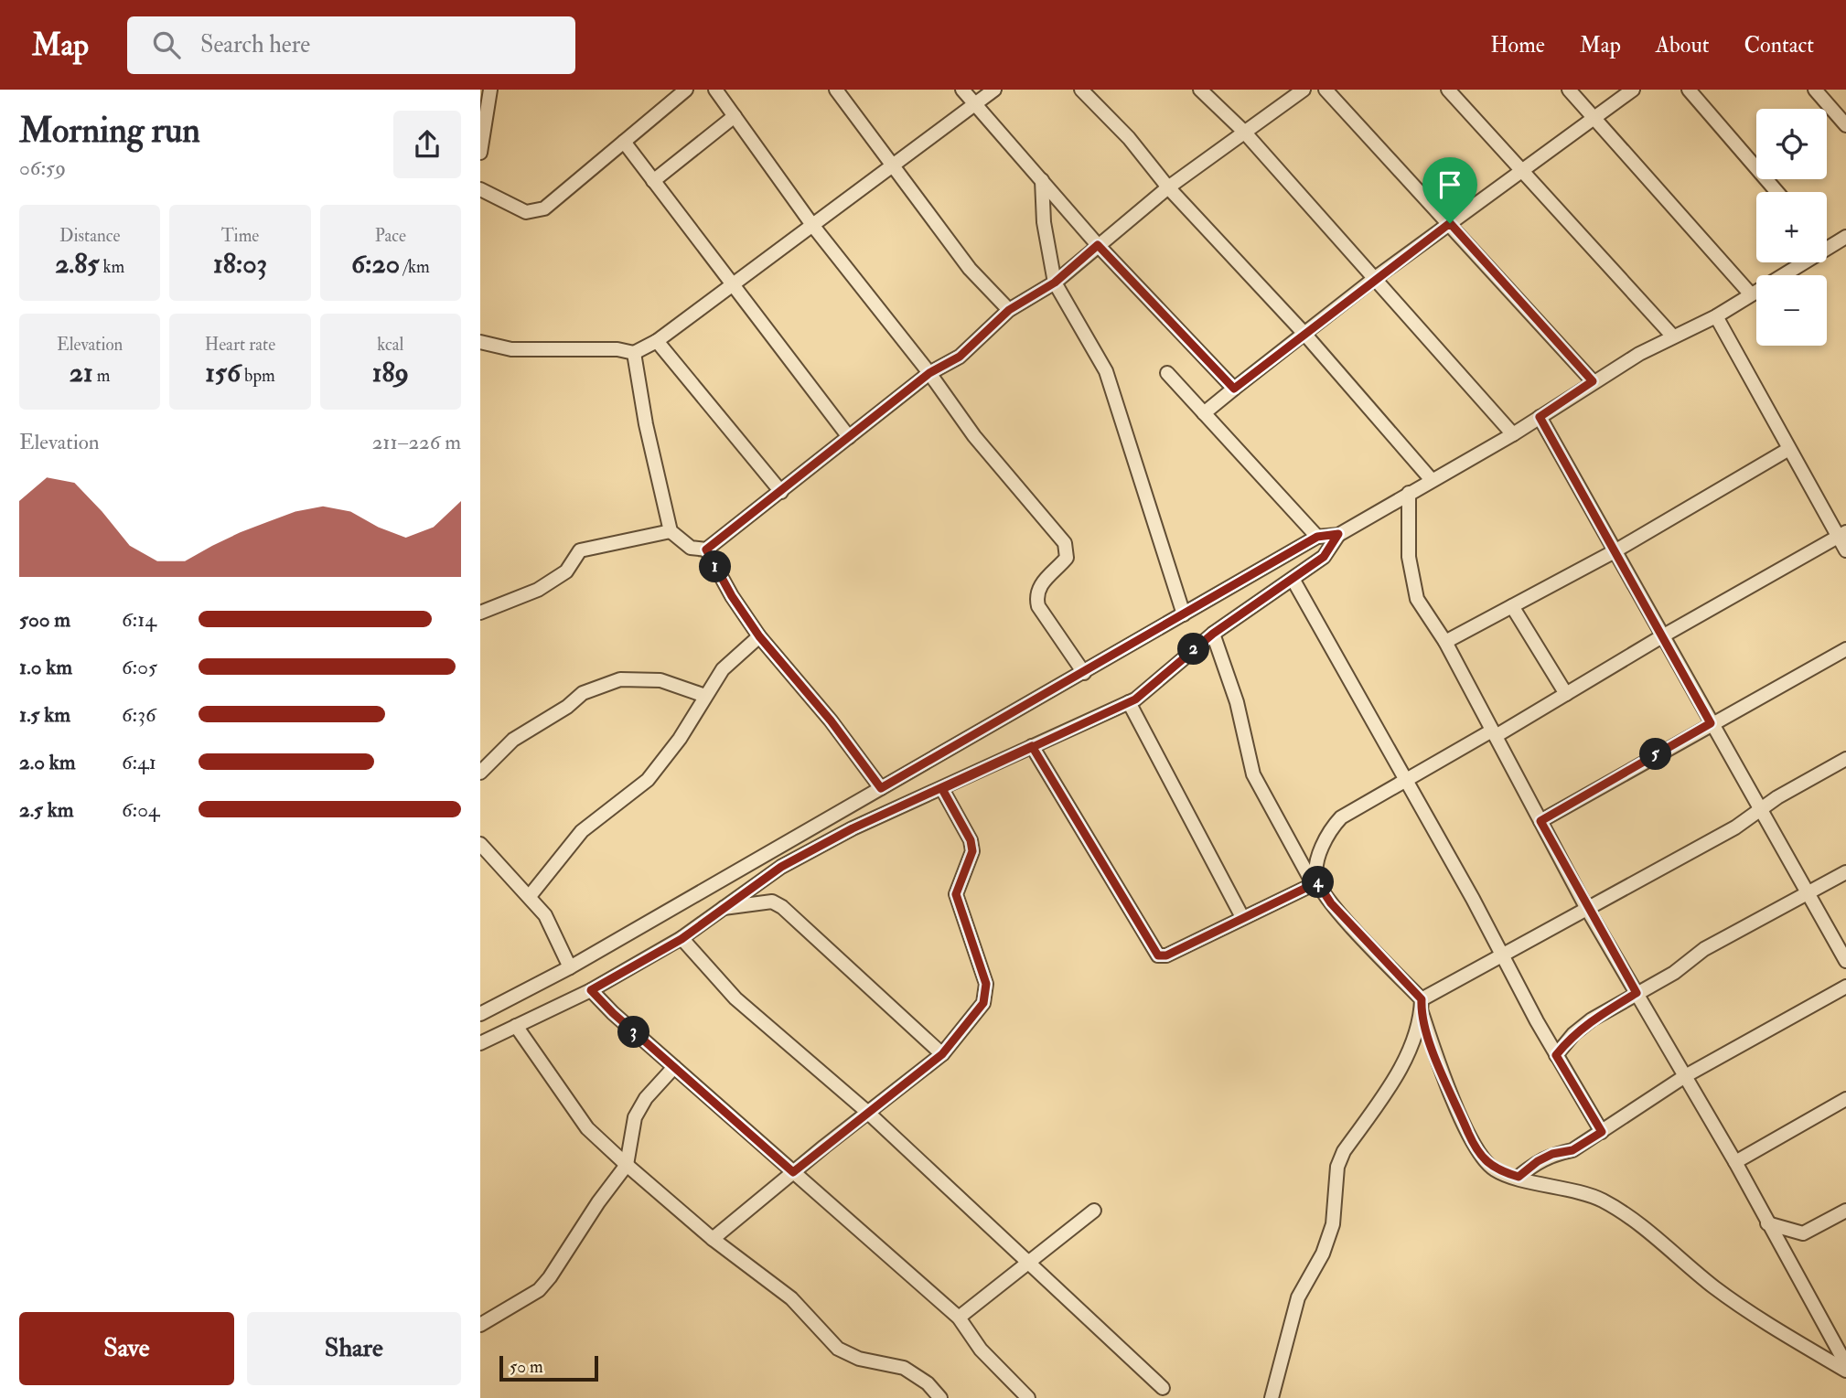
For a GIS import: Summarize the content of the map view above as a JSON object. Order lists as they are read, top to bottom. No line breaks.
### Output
{"scale_bar":"50 m","page":{"header":"Map","search":"Search here","nav":["Home","Map","About","Contact"],"heading":["Morning run","06:59"],"map_buttons":["+","−"],"stats":[["Distance","2.85 km"],["Time","18:03"],["Pace","6:20 /km"],["Elevation","21 m"],["Heart rate","156 bpm"],["kcal","189"]],"chart":["Elevation","211–226 m"],"pins":["1","2","5","4","3"],"list":[{"name":"500 m","note":"6:14"},{"name":"1.0 km","note":"6:05"},{"name":"1.5 km","note":"6:36"},{"name":"2.0 km","note":"6:41"},{"name":"2.5 km","note":"6:04"}],"buttons":["Save","Share"],"scale":"50 m"}}
